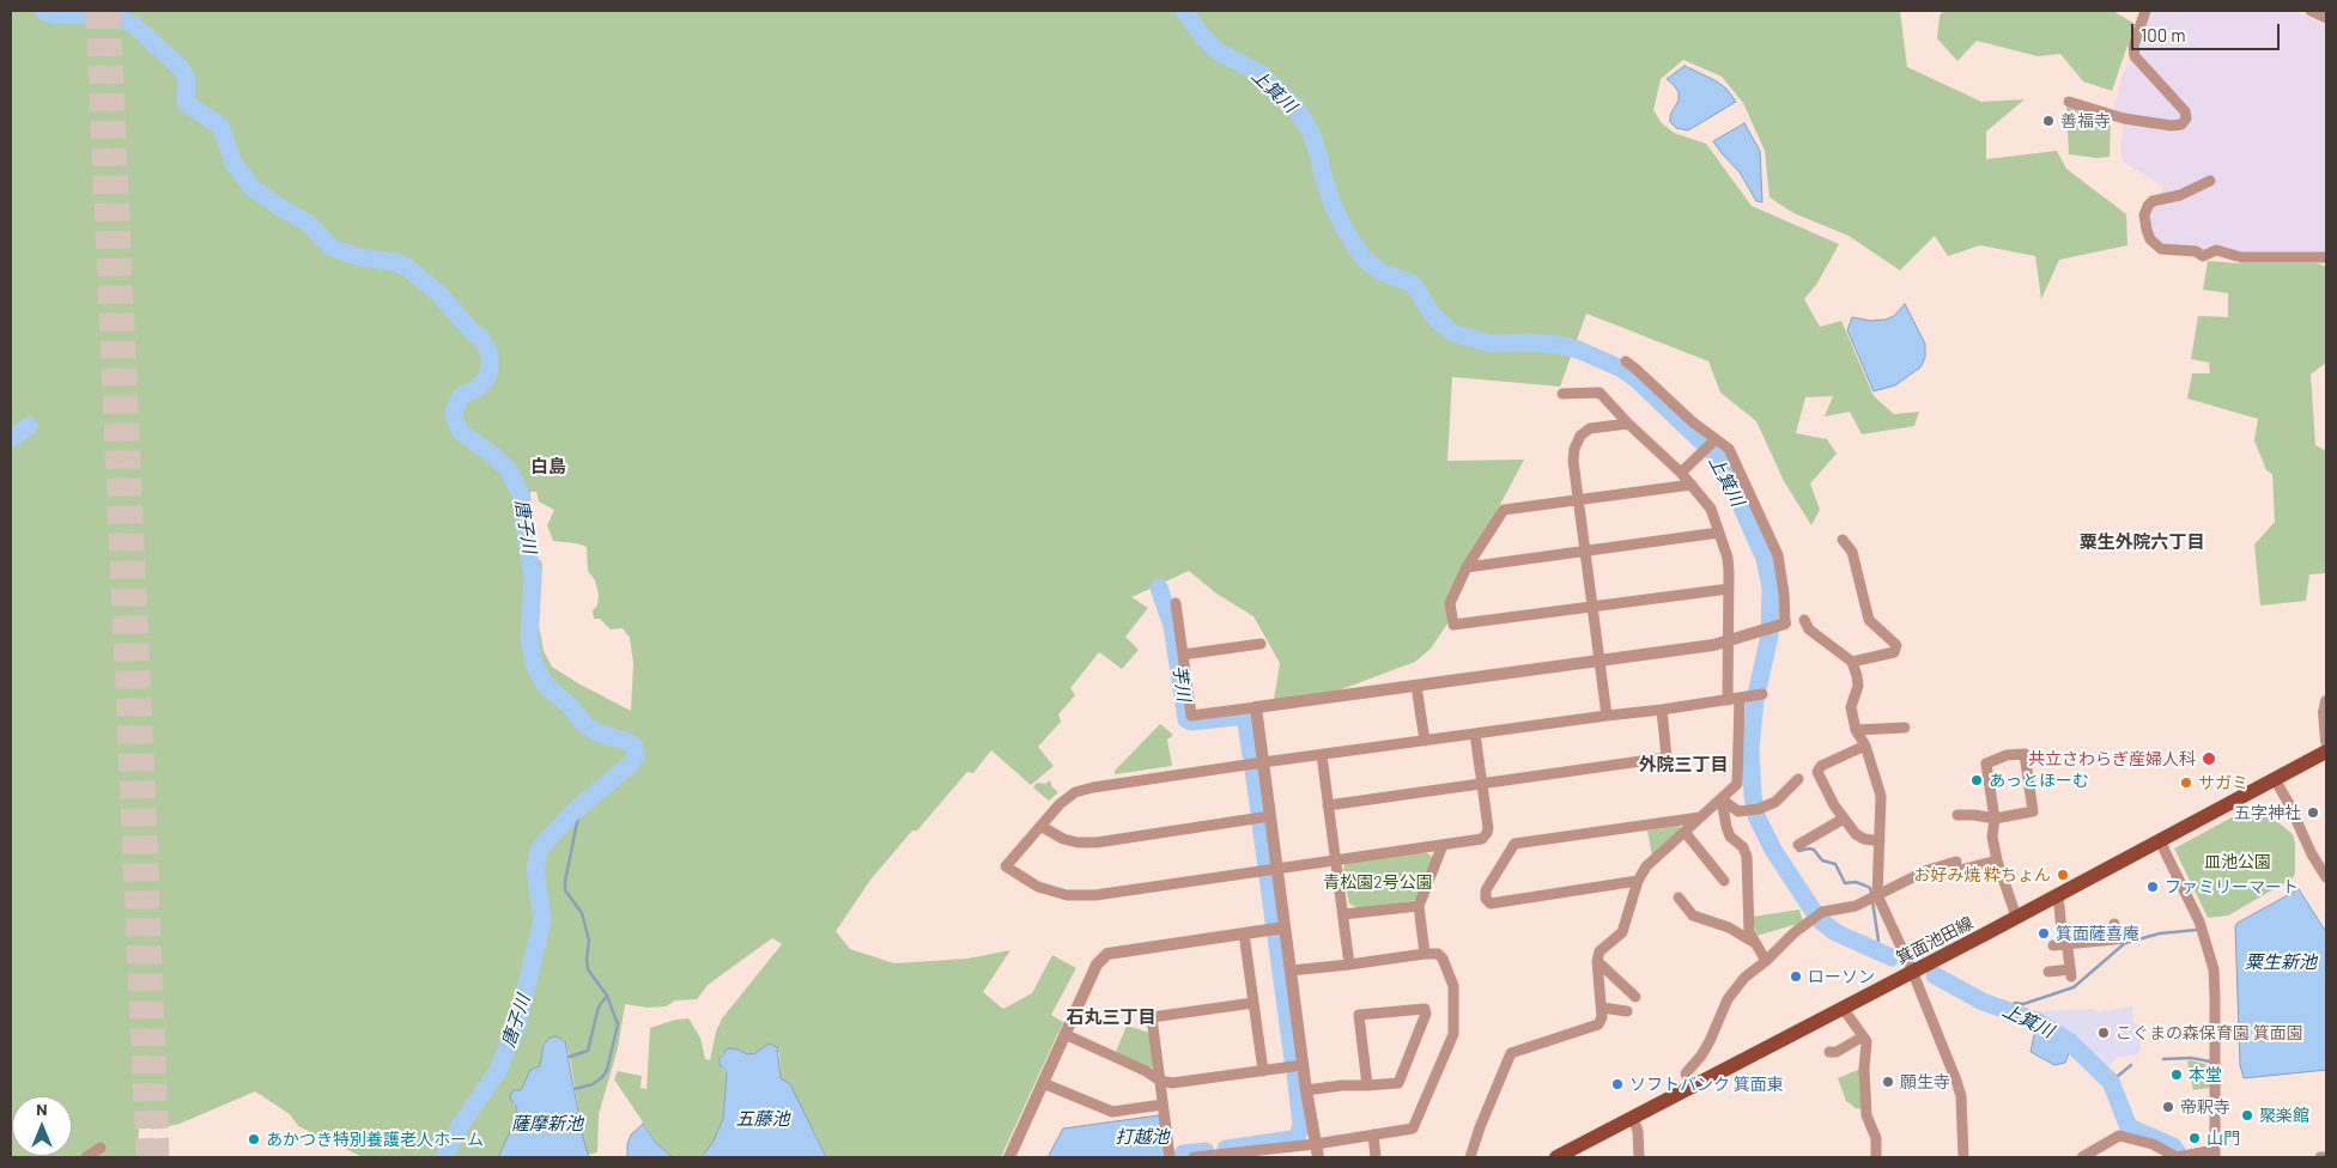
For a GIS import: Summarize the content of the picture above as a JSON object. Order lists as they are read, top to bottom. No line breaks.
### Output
{"streets":{"main road":["箕面池田線"]},"districts":["白島","粟生外院六丁目","外院三丁目","石丸三丁目"],"water":["上箕川","唐子川","芋川","粟生新池","五藤池","薩摩新池","打越池"],"parks":["皿池公園","青松園2号公園"],"places":["善福寺","共立さわらぎ産婦人科","あっとほーむ","サガミ","五字神社","お好み焼 粋ちょん","ファミリーマート","箕面薩喜庵","ローソン","こぐまの森保育園 箕面園","本堂","願生寺","ソフトバンク 箕面東","帝釈寺","聚楽館","山門","あかつき特別養護老人ホーム"],"scale_bar":"100 m","north":"top"}
